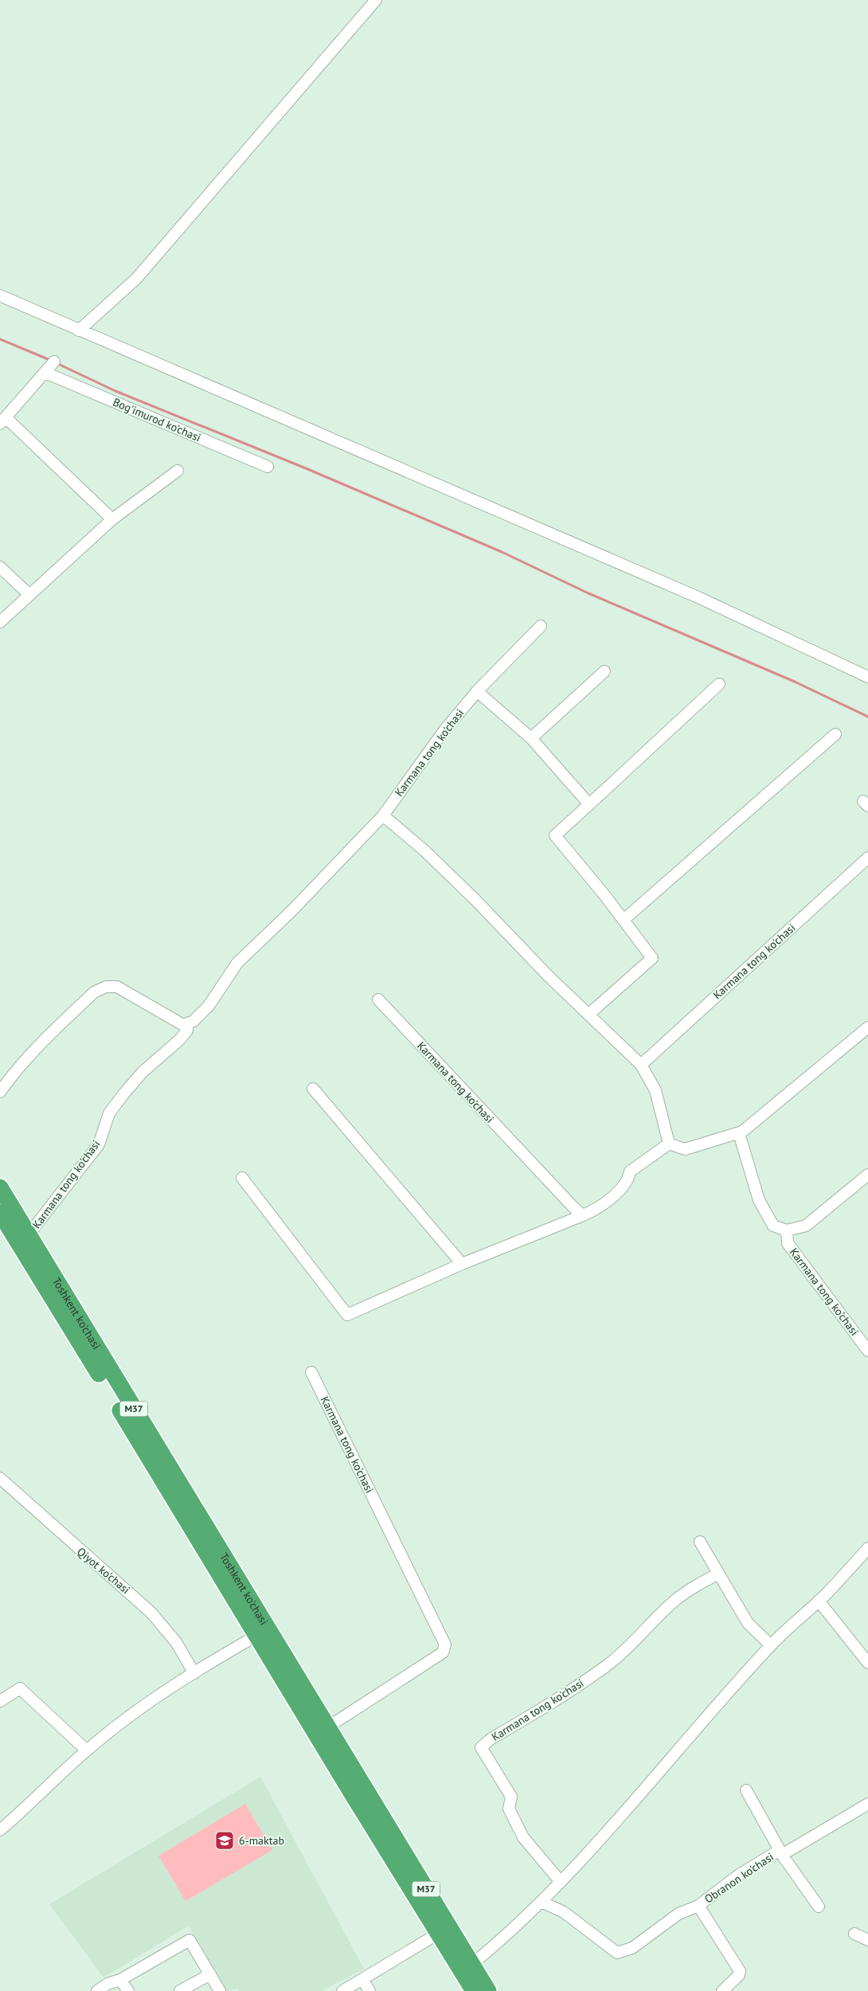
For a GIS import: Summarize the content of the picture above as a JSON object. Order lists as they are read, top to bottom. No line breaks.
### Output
{"streets":{"highway":["Toshkent ko'chasi","M37"],"street":["Bog'imurod ko'chasi","Karmana tong ko'chasi","Qiyot ko'chasi","Obranon ko'chasi"]},"crossings":[["Karmana tong ko'chasi","Toshkent ko'chasi"]],"places":{"school or university":["6-maktab"]}}
